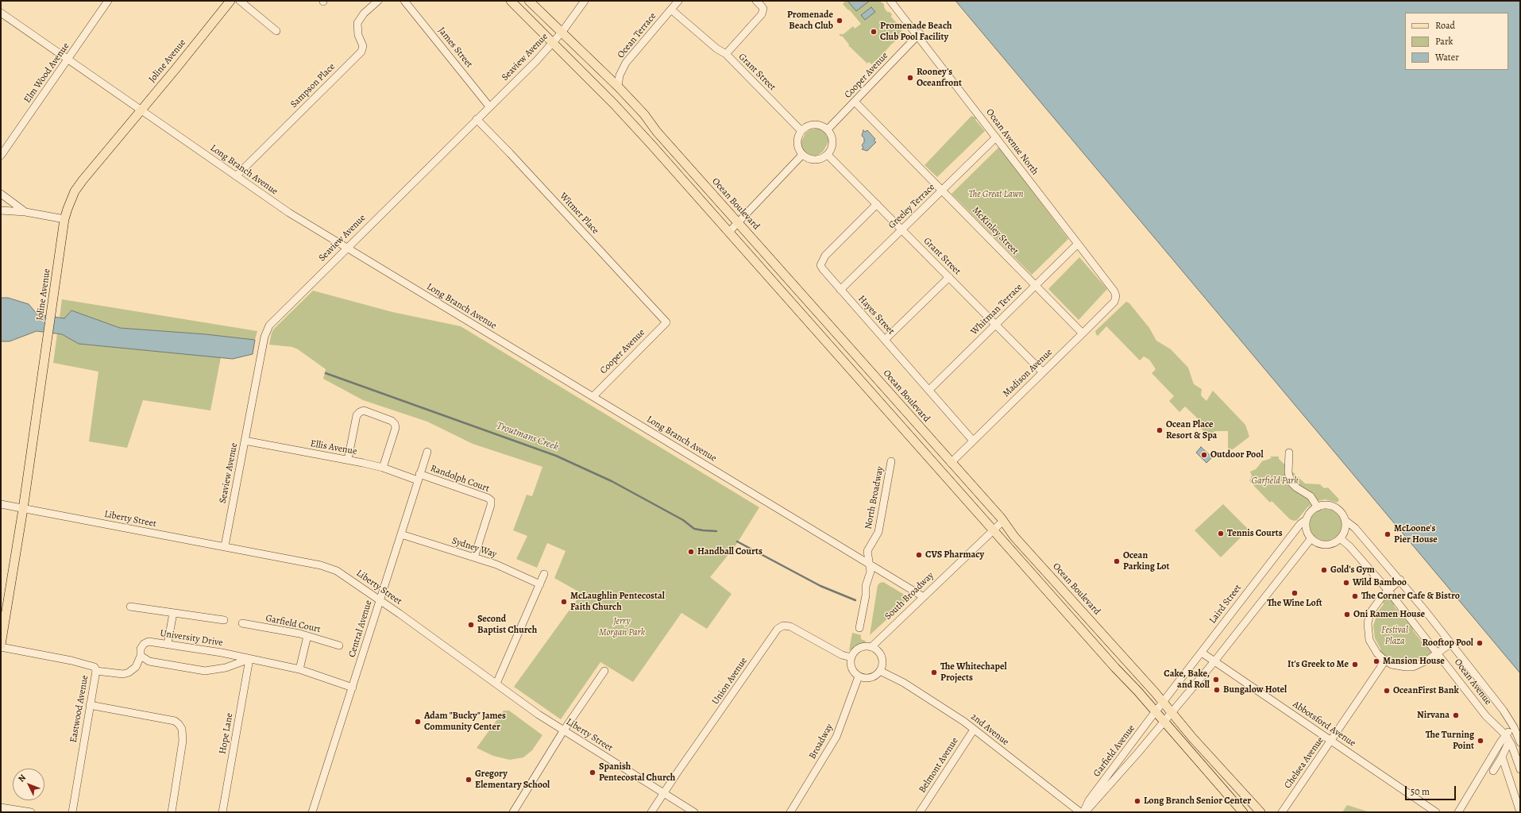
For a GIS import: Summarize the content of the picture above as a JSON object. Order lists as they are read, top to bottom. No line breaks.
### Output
{"streets":{"main road":["Joline Avenue","Ocean Boulevard"],"street":["Ocean Terrace","James Street","Seaview Avenue","Grant Street","Elm Wood Avenue","Cooper Avenue","Sampson Place","Ocean Avenue North","Long Branch Avenue","Greeley Terrace","Witmer Place","McKinley Street","Whitman Terrace","Hayes Street","Madison Avenue","Ellis Avenue","Randolph Court","North Broadway","Liberty Street","Sydney Way","South Broadway","Laird Street","Garfield Court","Central Avenue","University Drive","Union Avenue","Ocean Avenue","Eastwood Avenue","Abbotsford Avenue","2nd Avenue","Hope Lane","Broadway","Garfield Avenue","Chelsea Avenue","Belmont Avenue"]},"crossings":[["Ocean Terrace","Grant Street"],["Ocean Terrace","Ocean Boulevard"],["James Street","Seaview Avenue"],["Seaview Avenue","Long Branch Avenue"],["Seaview Avenue","Ocean Boulevard"],["Seaview Avenue","Witmer Place"],["Seaview Avenue","Ellis Avenue"],["Seaview Avenue","Liberty Street"],["Joline Avenue","Long Branch Avenue"],["Joline Avenue","Liberty Street"],["Joline Avenue","Eastwood Avenue"],["Grant Street","Cooper Avenue"],["Grant Street","Greeley Terrace"],["Grant Street","Whitman Terrace"],["Grant Street","Hayes Street"],["Grant Street","Madison Avenue"],["Elm Wood Avenue","Long Branch Avenue"],["Cooper Avenue","Ocean Avenue North"],["Cooper Avenue","Long Branch Avenue"],["Cooper Avenue","Witmer Place"],["Cooper Avenue","McKinley Street"],["Sampson Place","Long Branch Avenue"],["Ocean Avenue North","Greeley Terrace"],["Ocean Avenue North","Whitman Terrace"],["Ocean Avenue North","Madison Avenue"],["Long Branch Avenue","North Broadway"],["Long Branch Avenue","South Broadway"],["Ocean Boulevard","Madison Avenue"],["Ocean Boulevard","South Broadway"],["Ocean Boulevard","Laird Street"],["Ocean Boulevard","Garfield Avenue"],["Greeley Terrace","McKinley Street"],["Greeley Terrace","Hayes Street"],["McKinley Street","Whitman Terrace"],["McKinley Street","Madison Avenue"],["Whitman Terrace","Hayes Street"],["Hayes Street","Madison Avenue"],["Ellis Avenue","Randolph Court"],["Ellis Avenue","Central Avenue"],["Randolph Court","Sydney Way"],["Randolph Court","Central Avenue"],["Liberty Street","Central Avenue"],["Liberty Street","Union Avenue"],["Sydney Way","Central Avenue"],["South Broadway","Union Avenue"],["South Broadway","2nd Avenue"],["South Broadway","Broadway"],["Laird Street","Ocean Avenue"],["Laird Street","Abbotsford Avenue"],["Laird Street","Garfield Avenue"],["Central Avenue","University Drive"],["University Drive","Eastwood Avenue"],["University Drive","Hope Lane"],["Union Avenue","2nd Avenue"],["Union Avenue","Broadway"],["Abbotsford Avenue","Chelsea Avenue"],["2nd Avenue","Broadway"],["2nd Avenue","Belmont Avenue"]],"water":["Troutmans Creek"],"parks":["The Great Lawn","Garfield Park","Jerry Morgan Park","Festival Plaza"],"places":["Promenade Beach Club","Promenade Beach Club Pool Facility","Rooney's Oceanfront","Ocean Place Resort & Spa","Outdoor Pool","Tennis Courts","McLoone's Pier House","Handball Courts","CVS Pharmacy","Ocean Parking Lot","Gold's Gym","Wild Bamboo","The Wine Loft","The Corner Cafe & Bistro","McLaughlin Pentecostal Faith Church","Oni Ramen House","Second Baptist Church","Rooftop Pool","Mansion House","It's Greek to Me","The Whitechapel Projects","Cake, Bake, and Roll","Bungalow Hotel","OceanFirst Bank","Nirvana","Adam \"Bucky\" James Community Center","The Turning Point","Spanish Pentecostal Church","Gregory Elementary School","Long Branch Senior Center"],"legend":["Road","Park","Water"],"scale_bar":"50 m","north":"top left"}
